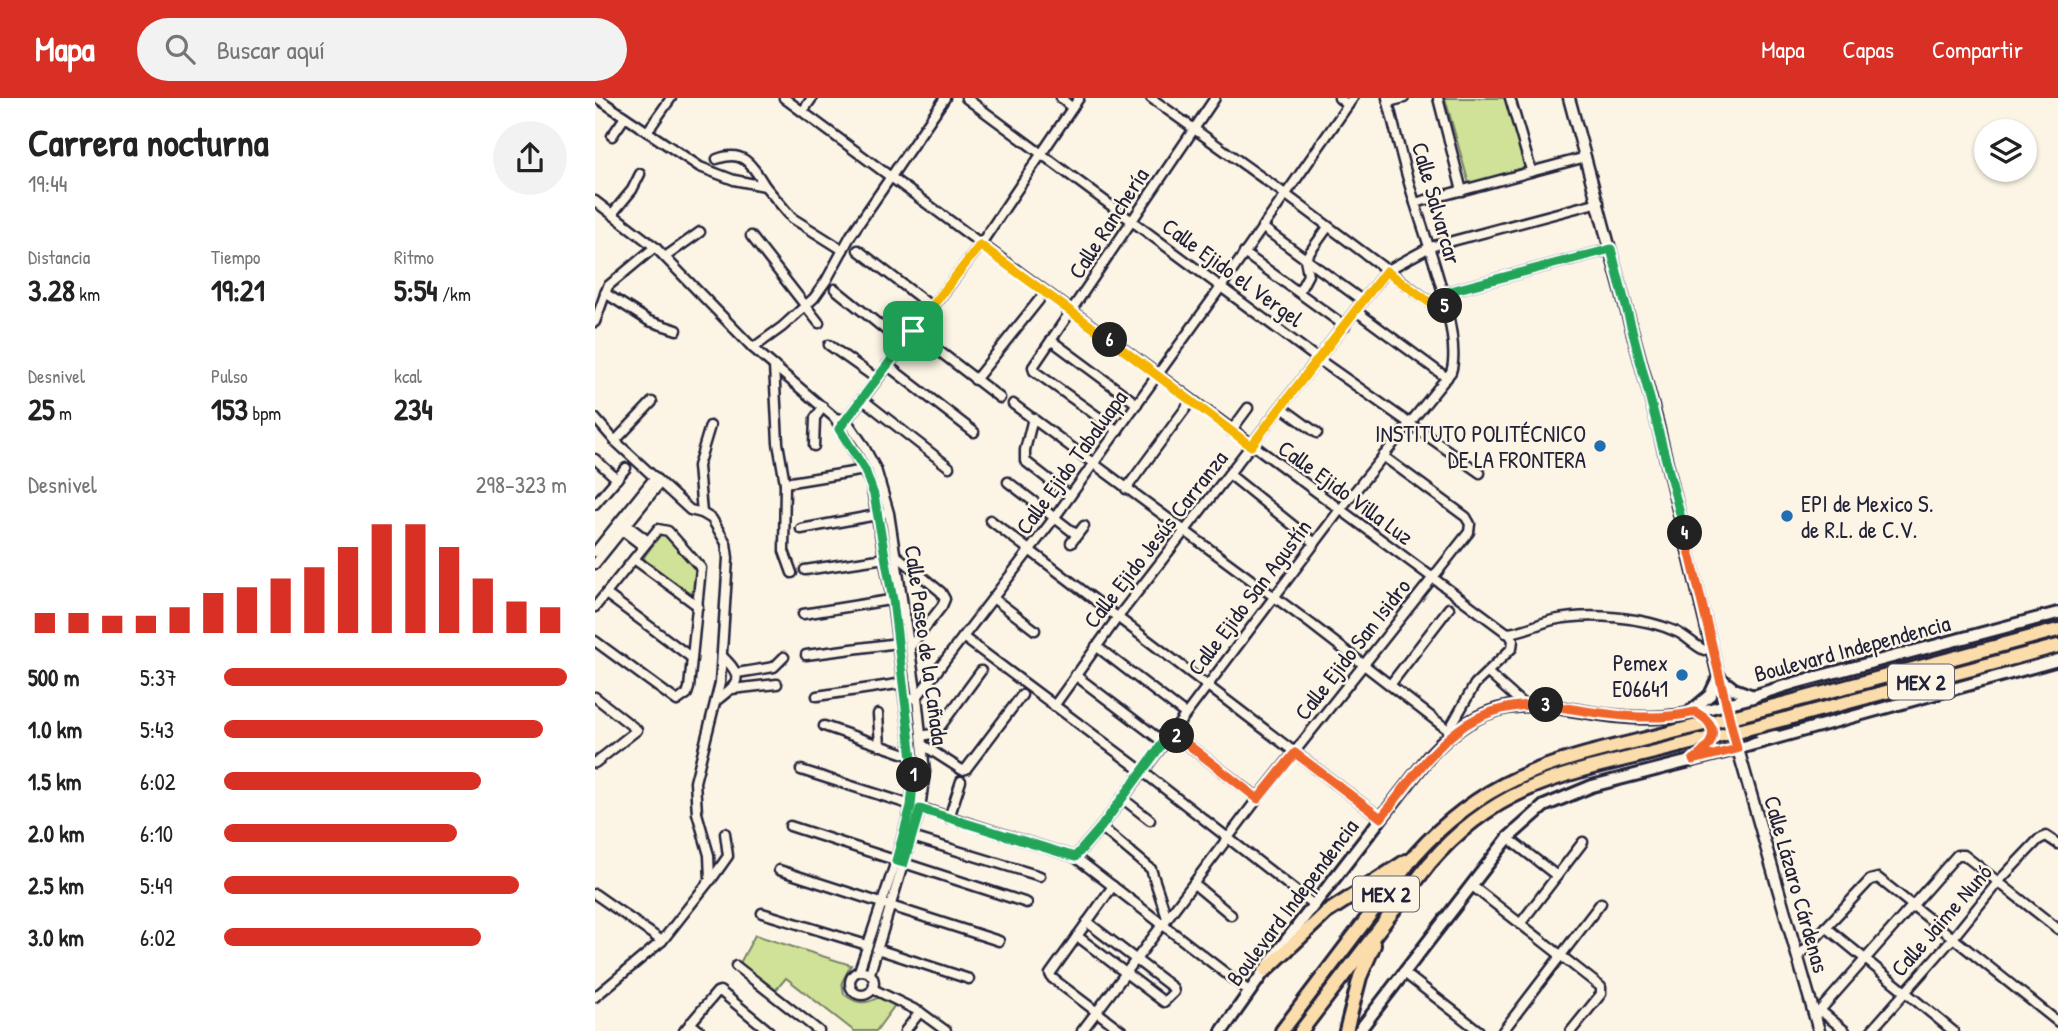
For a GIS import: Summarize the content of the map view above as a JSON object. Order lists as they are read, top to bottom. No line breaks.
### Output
{"streets":{"highway":["MEX 2"],"main road":["Boulevard Independencia"],"street":["Calle Salvarcar","Calle Ranchería","Calle Ejido el Vergel","Calle Ejido Tabaluapa","Calle Ejido Villa Luz","Calle Ejido Jesús Carranza","Calle Ejido San Agustín","Calle Paseo de la Cañada","Calle Ejido San Isidro","Calle Lázaro Cárdenas","Calle Jaime Nunó"]},"crossings":[["Calle Salvarcar","Calle Ejido Jesús Carranza"],["Calle Salvarcar","Calle Ejido San Agustín"],["Calle Ranchería","Calle Ejido el Vergel"],["Calle Ranchería","Calle Ejido Tabaluapa"],["Calle Ranchería","Calle Ejido Villa Luz"],["Calle Ejido el Vergel","Calle Ejido Tabaluapa"],["Calle Ejido el Vergel","Calle Ejido Jesús Carranza"],["Calle Ejido el Vergel","Calle Ejido San Agustín"],["Calle Ejido Tabaluapa","Calle Ejido Villa Luz"],["Calle Ejido Tabaluapa","Calle Paseo de la Cañada"],["Calle Ejido Villa Luz","Calle Ejido Jesús Carranza"],["Calle Ejido Villa Luz","Calle Ejido San Agustín"],["Calle Ejido Villa Luz","Calle Ejido San Isidro"],["Calle Ejido Jesús Carranza","Calle Lázaro Cárdenas"],["Calle Ejido San Agustín","Calle Ejido San Isidro"],["Boulevard Independencia","Calle Lázaro Cárdenas"],["MEX 2","Calle Lázaro Cárdenas"]],"places":["INSTITUTO POLITÉCNICO DE LA FRONTERA","EPI de Mexico S. de R.L. de C.V.","Pemex E06641"],"page":{"header":"Mapa","search":"Buscar aquí","nav":["Mapa","Capas","Compartir"],"heading":["Carrera nocturna","19:44"],"stats":[["Distancia","3.28 km"],["Tiempo","19:21"],["Ritmo","5:54 /km"],["Desnivel","25 m"],["Pulso","153 bpm"],["kcal","234"]],"pins":["5","6","4","3","2","1"],"chart":["Desnivel","298–323 m"],"list":[{"name":"500 m","note":"5:37"},{"name":"1.0 km","note":"5:43"},{"name":"1.5 km","note":"6:02"},{"name":"2.0 km","note":"6:10"},{"name":"2.5 km","note":"5:49"},{"name":"3.0 km","note":"6:02"}]}}
